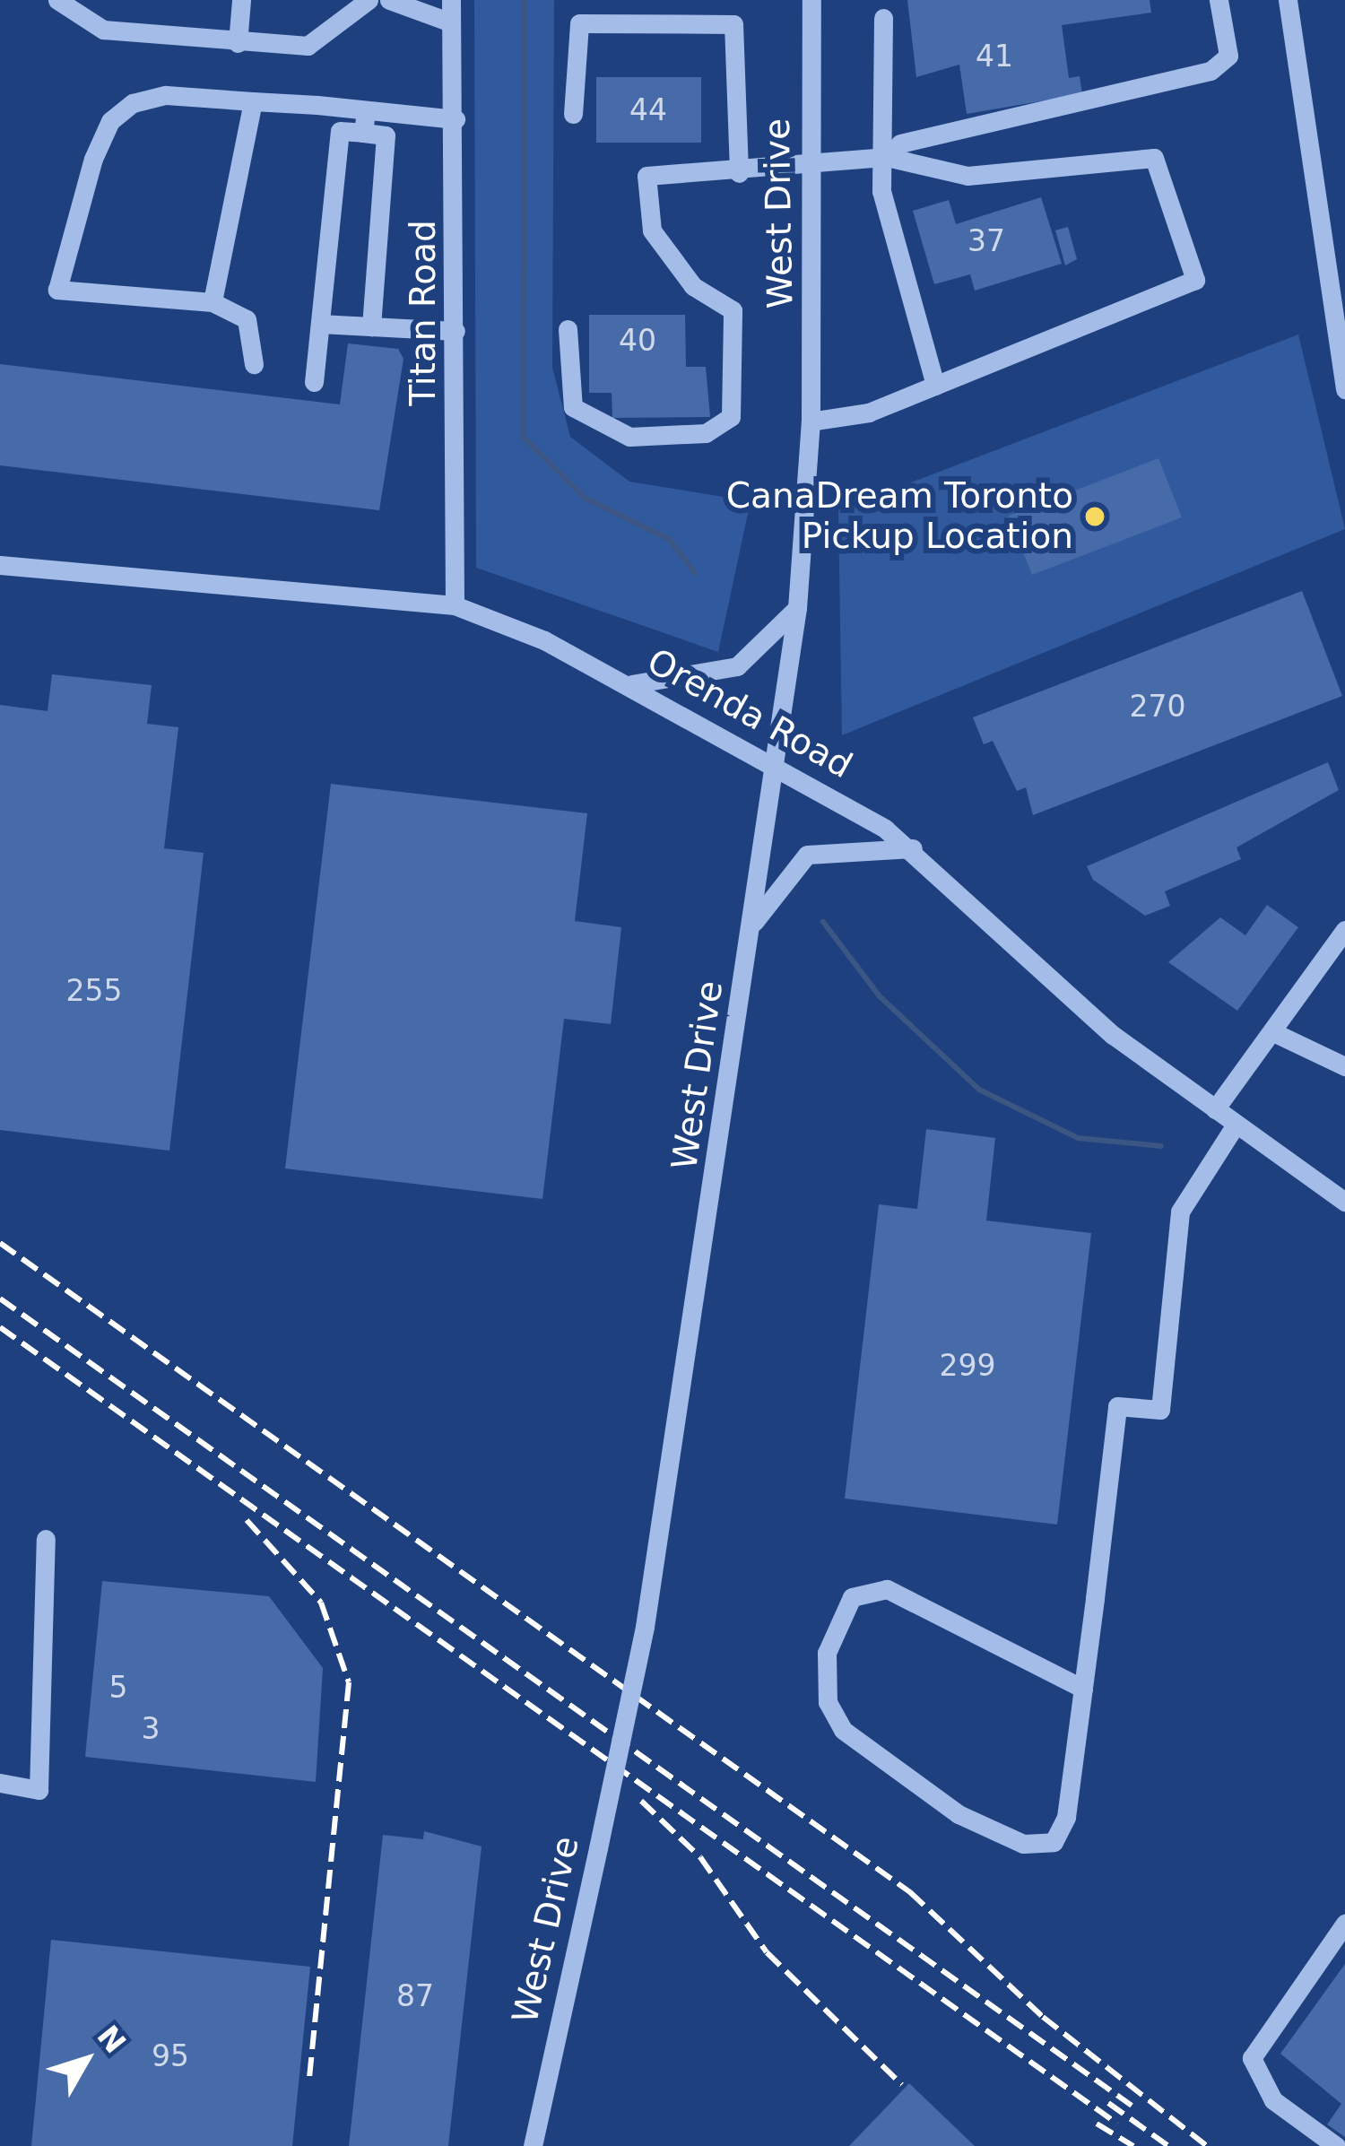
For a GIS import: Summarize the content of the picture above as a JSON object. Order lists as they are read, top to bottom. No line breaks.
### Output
{"streets":{"street":["West Drive","Titan Road","Orenda Road"]},"crossings":[["West Drive","Orenda Road"],["Titan Road","Orenda Road"]],"places":["CanaDream Toronto Pickup Location"],"house_numbers":["41","44","37","40","270","255","299","5","3","87","95"],"north":"top right"}
